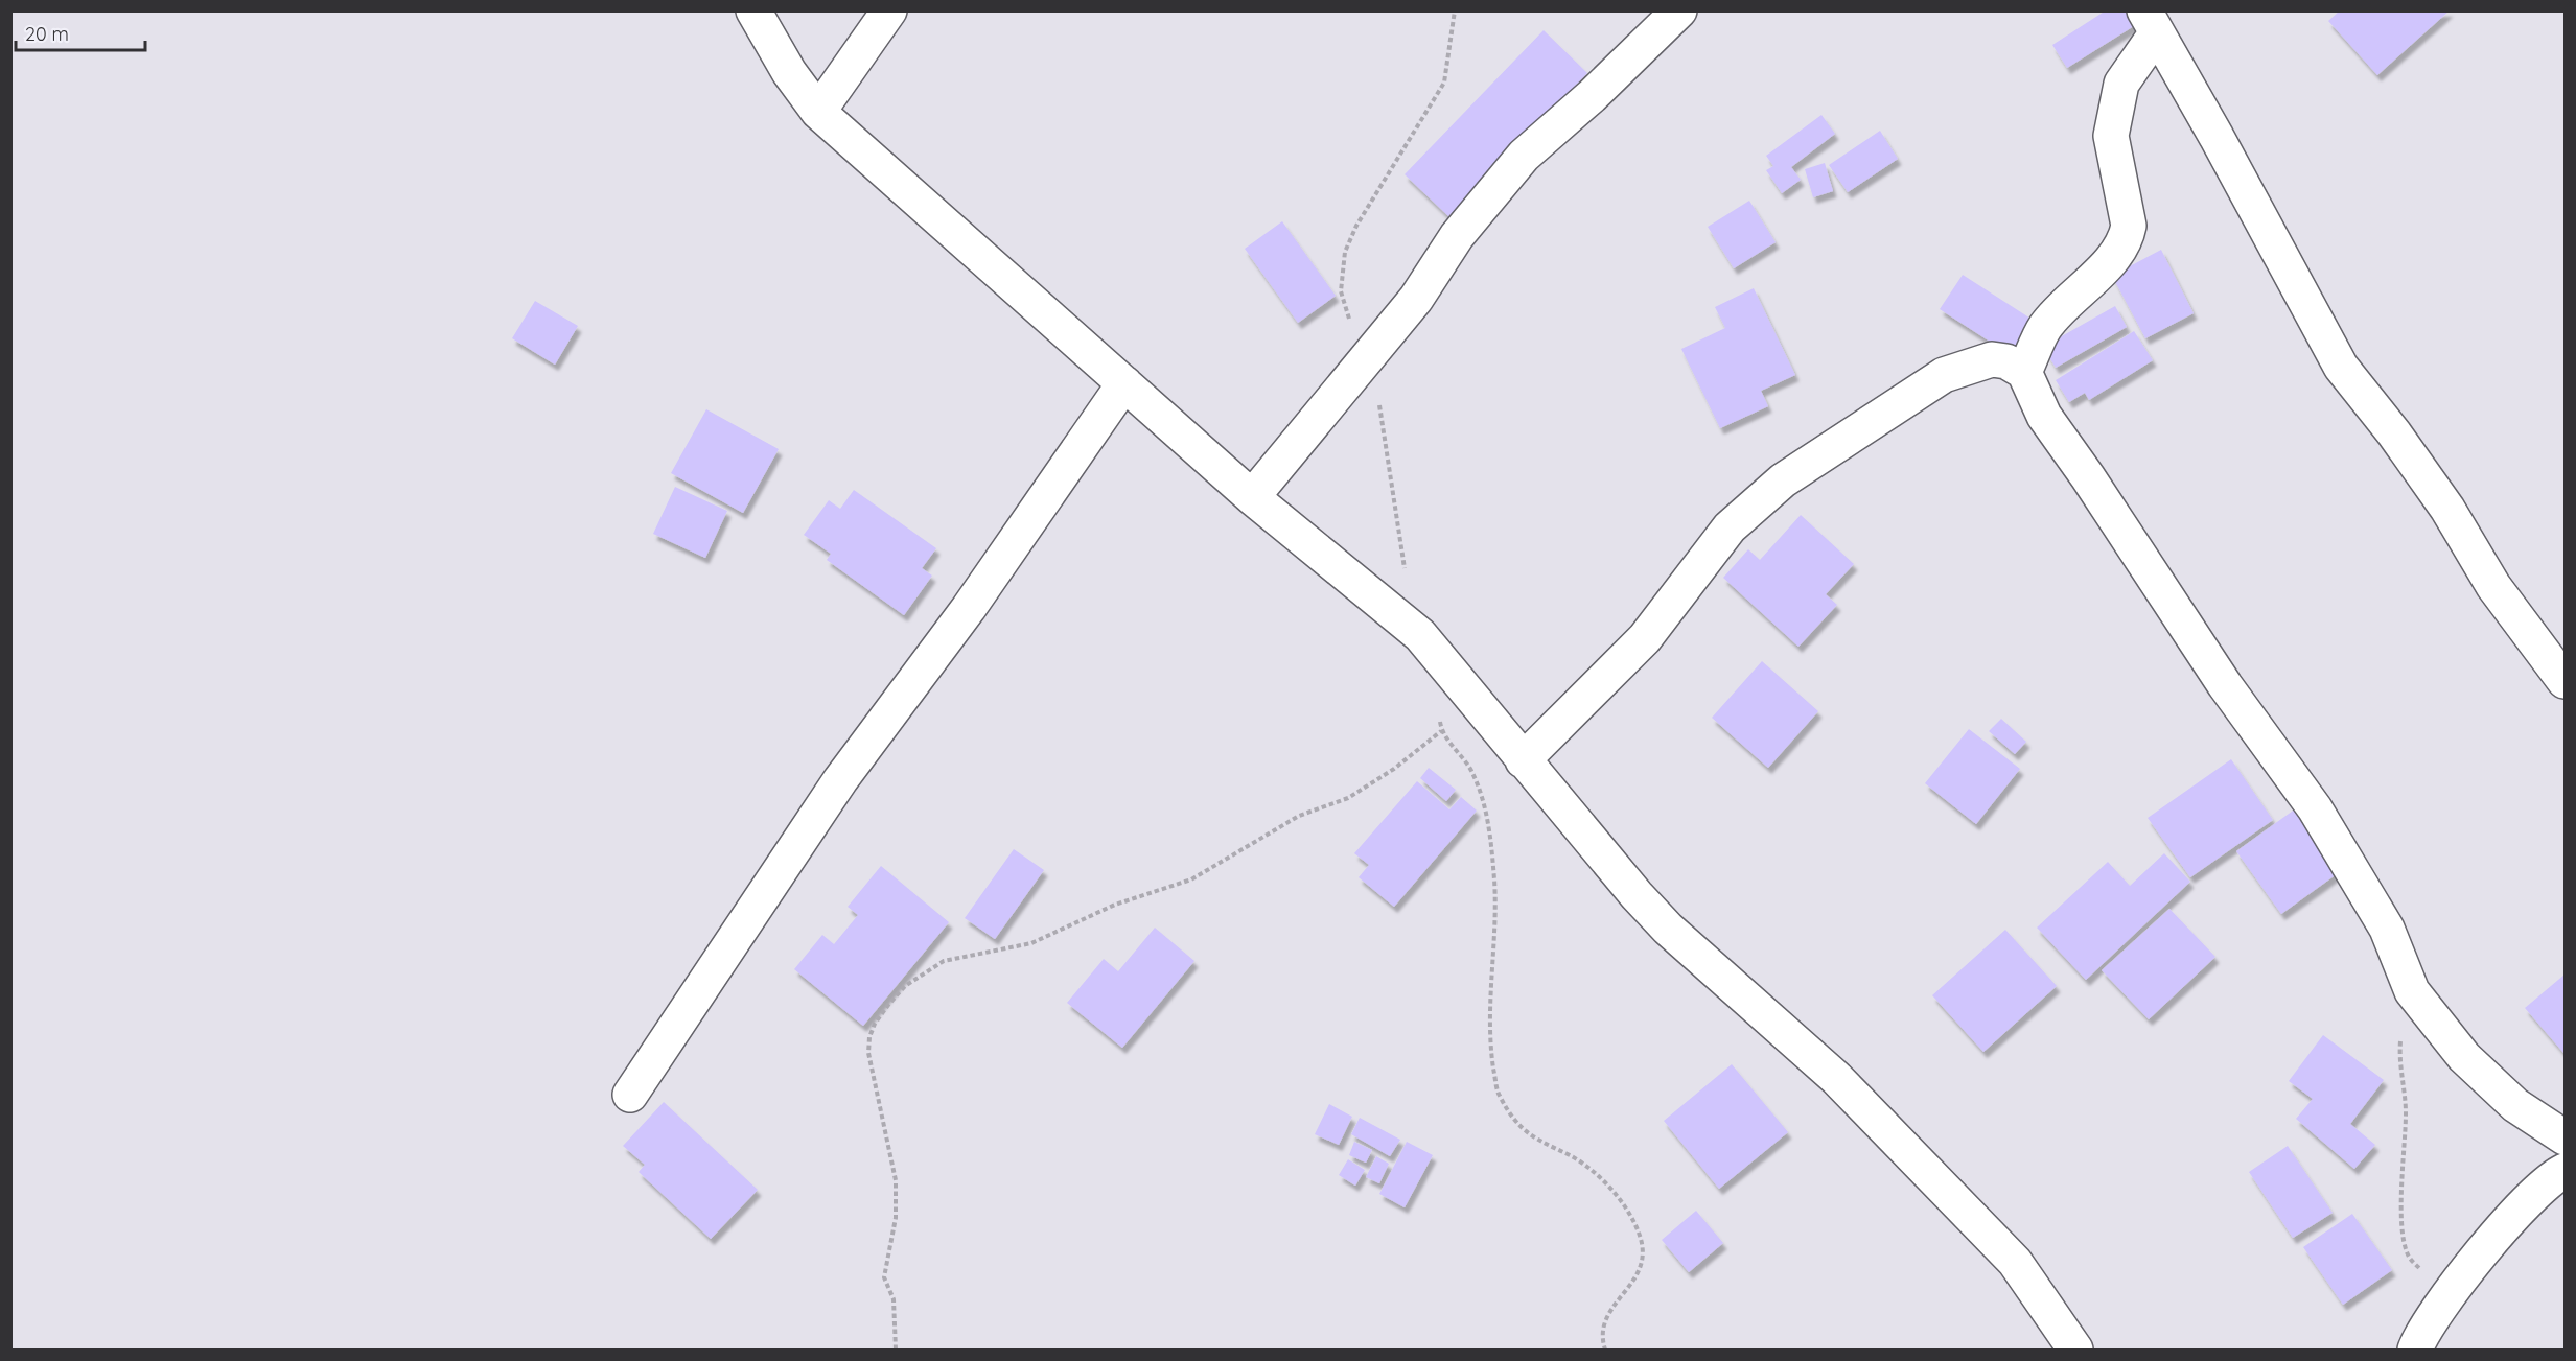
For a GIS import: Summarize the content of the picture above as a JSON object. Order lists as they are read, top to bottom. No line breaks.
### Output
{"scale_bar":"20 m"}
